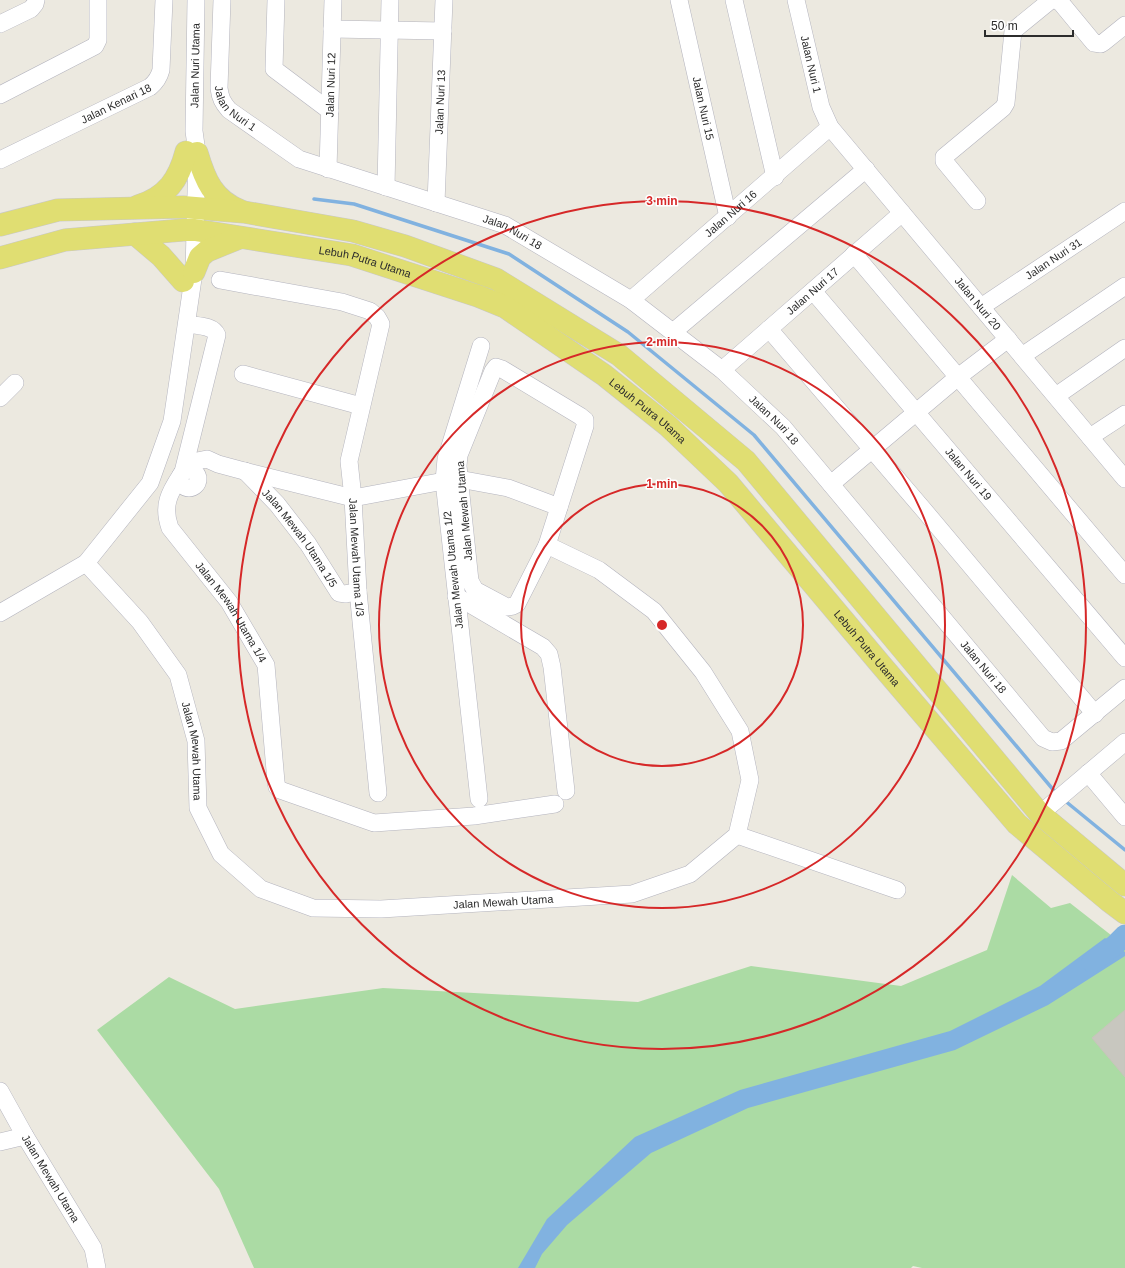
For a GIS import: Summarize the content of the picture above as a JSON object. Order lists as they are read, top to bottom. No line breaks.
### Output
{"streets":{"main road":["Lebuh Putra Utama"],"street":["Jalan Nuri Utama","Jalan Nuri 1","Jalan Nuri 12","Jalan Nuri 13","Jalan Kenari 18","Jalan Nuri 15","Jalan Nuri 16","Jalan Nuri 18","Jalan Nuri 31","Jalan Nuri 17","Jalan Nuri 20","Jalan Nuri 19","Jalan Mewah Utama","Jalan Mewah Utama 1/5","Jalan Mewah Utama 1/3","Jalan Mewah Utama 1/2","Jalan Mewah Utama 1/4"]},"crossings":[["Jalan Nuri 1","Jalan Nuri 12"],["Jalan Nuri 1","Jalan Nuri 16"],["Jalan Nuri 1","Jalan Nuri 18"],["Jalan Nuri 1","Jalan Nuri 20"],["Jalan Nuri 12","Jalan Nuri 18"],["Jalan Nuri 13","Jalan Nuri 18"],["Jalan Nuri 15","Jalan Nuri 16"],["Jalan Nuri 16","Jalan Nuri 18"],["Jalan Nuri 16","Jalan Nuri 20"],["Jalan Nuri 18","Jalan Nuri 17"],["Jalan Nuri 31","Jalan Nuri 20"],["Jalan Nuri 17","Jalan Nuri 20"],["Jalan Nuri 17","Jalan Nuri 19"],["Jalan Mewah Utama","Jalan Mewah Utama 1/2"],["Jalan Mewah Utama 1/5","Jalan Mewah Utama 1/3"],["Jalan Mewah Utama 1/5","Jalan Mewah Utama 1/4"]],"scale_bar":"50 m","rings":["3 min","2 min","1 min"]}
